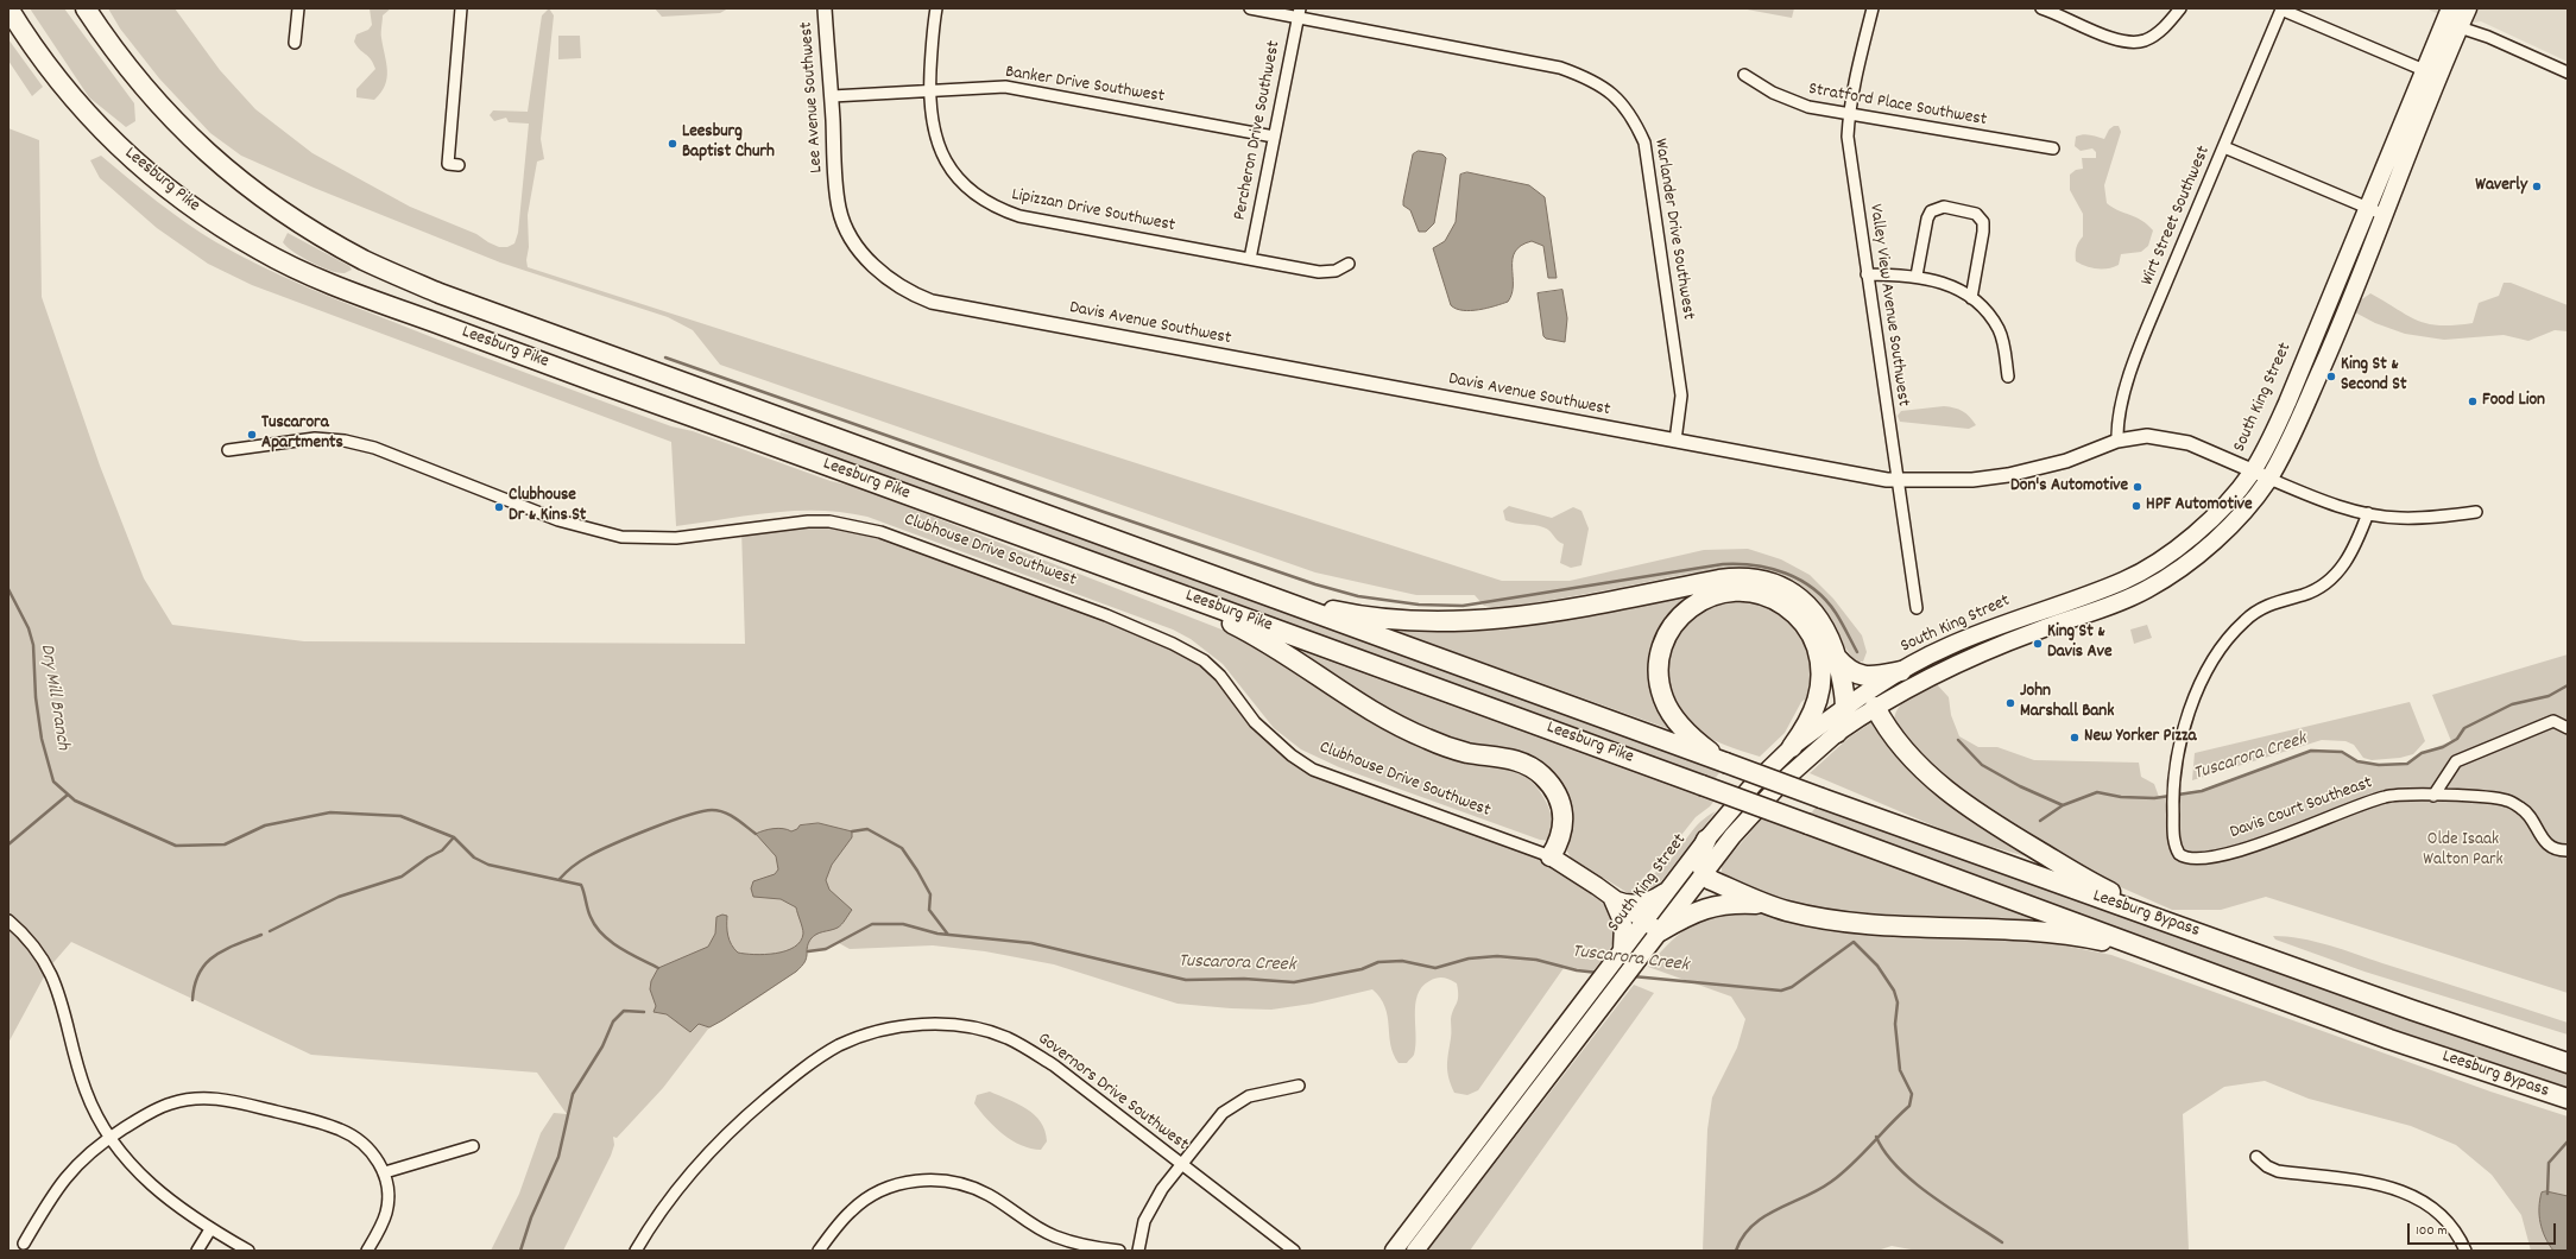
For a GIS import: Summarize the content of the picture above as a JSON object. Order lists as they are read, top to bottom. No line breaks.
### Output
{"streets":{"highway":["Leesburg Pike","Leesburg Bypass"],"main road":["South King Street","Clubhouse Drive Southwest"],"street":["Banker Drive Southwest","Lee Avenue Southwest","Stratford Place Southwest","Percheron Drive Southwest","Lipizzan Drive Southwest","Wirt Street Southwest","Warlander Drive Southwest","Valley View Avenue Southwest","Davis Avenue Southwest","Davis Court Southeast","Governors Drive Southwest"]},"crossings":[["Banker Drive Southwest","Lee Avenue Southwest"],["Banker Drive Southwest","Percheron Drive Southwest"],["Banker Drive Southwest","Lipizzan Drive Southwest"],["Lee Avenue Southwest","Davis Avenue Southwest"],["Stratford Place Southwest","Valley View Avenue Southwest"],["Percheron Drive Southwest","Lipizzan Drive Southwest"],["Percheron Drive Southwest","Warlander Drive Southwest"],["Leesburg Pike","Leesburg Bypass"],["Wirt Street Southwest","Davis Avenue Southwest"],["Wirt Street Southwest","South King Street"],["Warlander Drive Southwest","Davis Avenue Southwest"],["Valley View Avenue Southwest","Davis Avenue Southwest"],["Davis Avenue Southwest","South King Street"],["South King Street","Clubhouse Drive Southwest"]],"water":["Dry Mill Branch","Tuscarora Creek"],"parks":["Olde Isaak Walton Park"],"places":["Leesburg Baptist Churh","Waverly","King St & Second St","Food Lion","Tuscarora Apartments","Don's Automotive","HPF Automotive","Clubhouse Dr & Kins St","King St & Davis Ave","John Marshall Bank","New Yorker Pizza"],"scale_bar":"100 m"}
